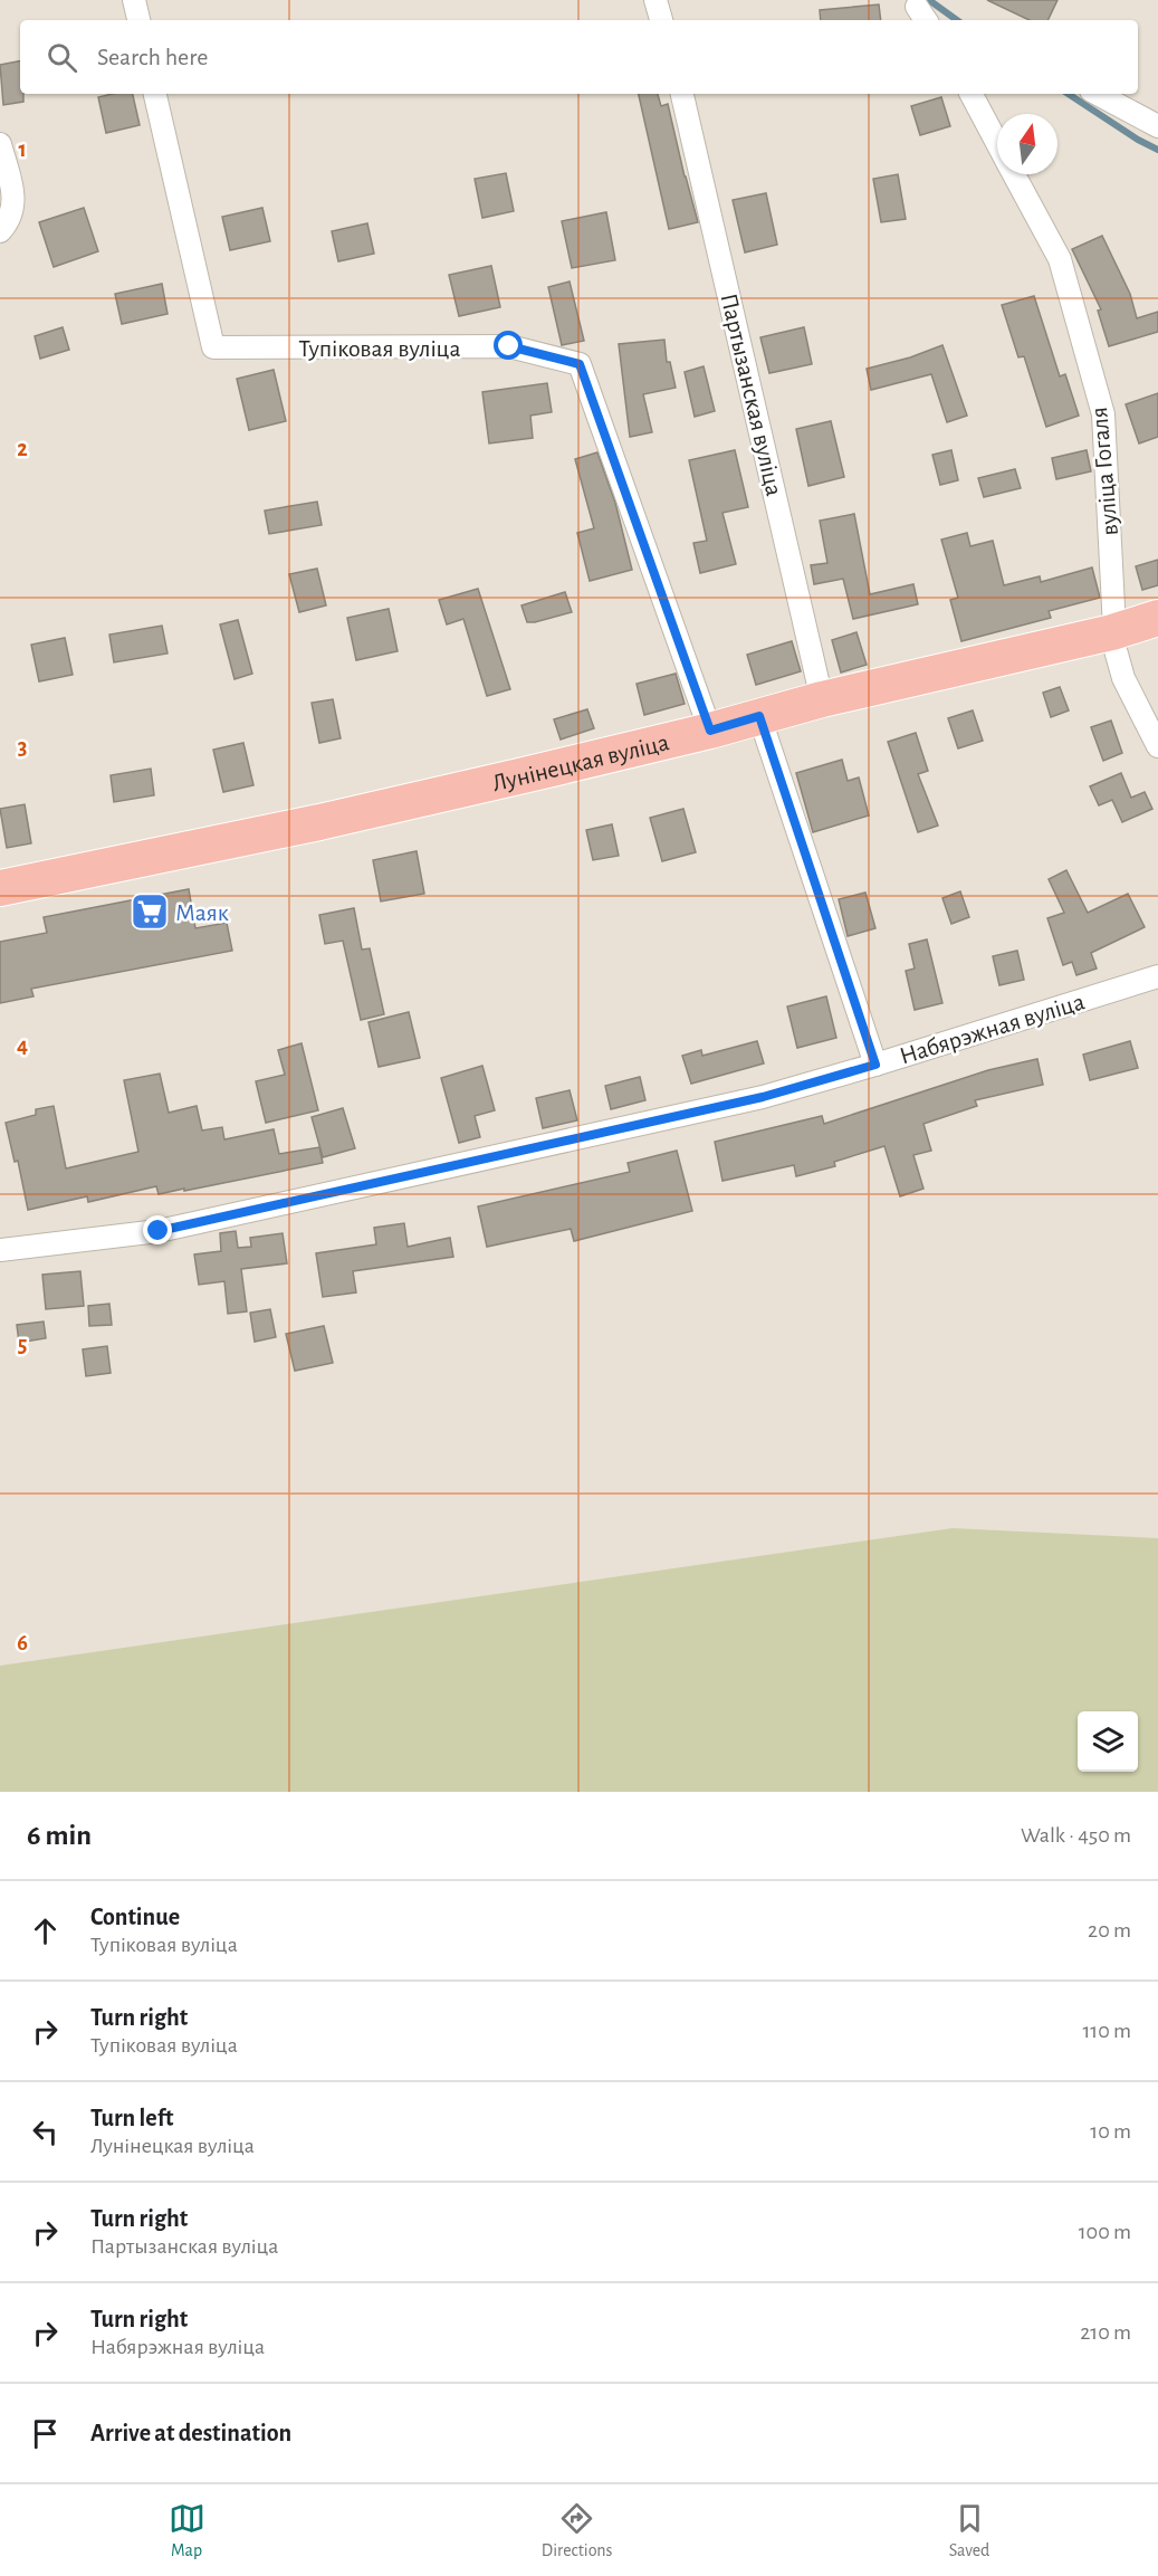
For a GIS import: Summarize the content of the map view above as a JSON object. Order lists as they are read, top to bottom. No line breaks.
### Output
{"streets":{"main road":["Лунінецкая вуліца"],"street":["Тупіковая вуліца","Партызанская вуліца","вуліца Гогаля","Набярэжная вуліца"]},"crossings":[["Тупіковая вуліца","Лунінецкая вуліца"],["Партызанская вуліца","Лунінецкая вуліца"],["вуліца Гогаля","Лунінецкая вуліца"]],"places":{"supermarket":["Маяк"]},"north":"top","page":{"search":"Search here","heading":["6 min","Walk · 450 m"],"list":[["Continue","Тупіковая вуліца","20 m"],["Turn right","Тупіковая вуліца","110 m"],["Turn left","Лунінецкая вуліца","10 m"],["Turn right","Партызанская вуліца","100 m"],["Turn right","Набярэжная вуліца","210 m"],"Arrive at destination"],"nav":["Map","Directions","Saved"]},"grid":{"rows":["1","2","3","4","5","6"]}}
